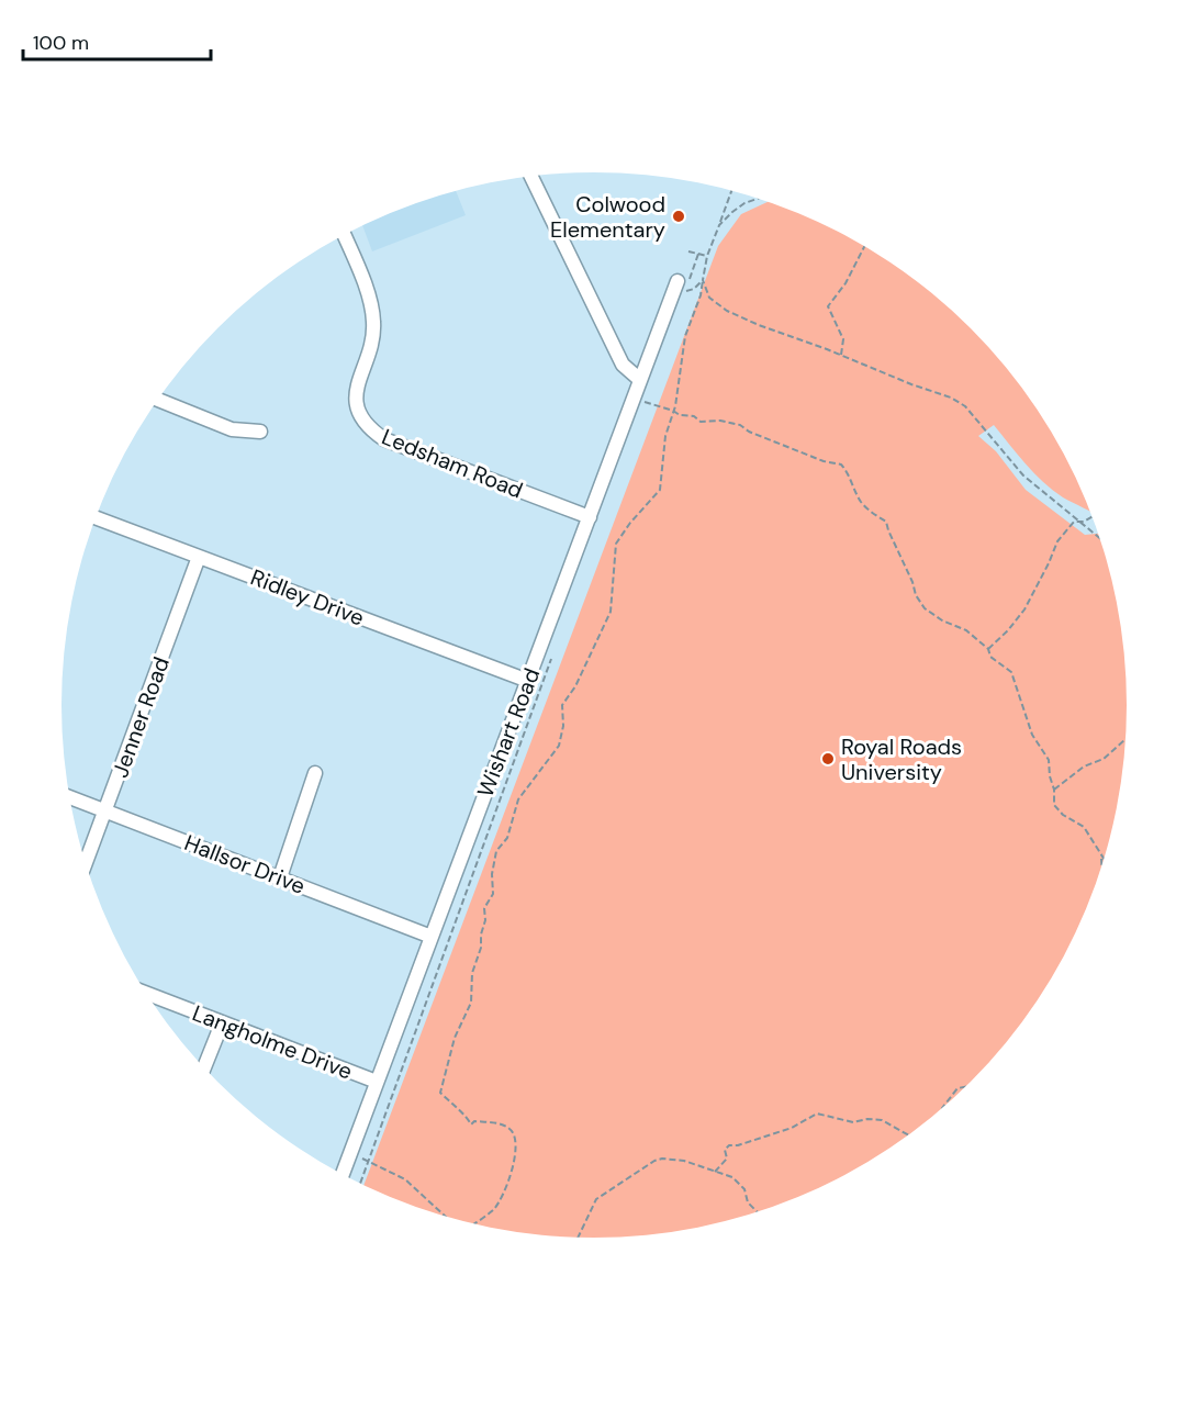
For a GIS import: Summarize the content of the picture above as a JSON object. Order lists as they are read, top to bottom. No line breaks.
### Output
{"streets":{"street":["Ledsham Road","Ridley Drive","Jenner Road","Wishart Road","Hallsor Drive","Langholme Drive"]},"crossings":[["Ledsham Road","Wishart Road"],["Ridley Drive","Jenner Road"],["Ridley Drive","Wishart Road"],["Jenner Road","Hallsor Drive"],["Wishart Road","Hallsor Drive"],["Wishart Road","Langholme Drive"]],"places":["Colwood Elementary","Royal Roads University"],"scale_bar":"100 m"}
